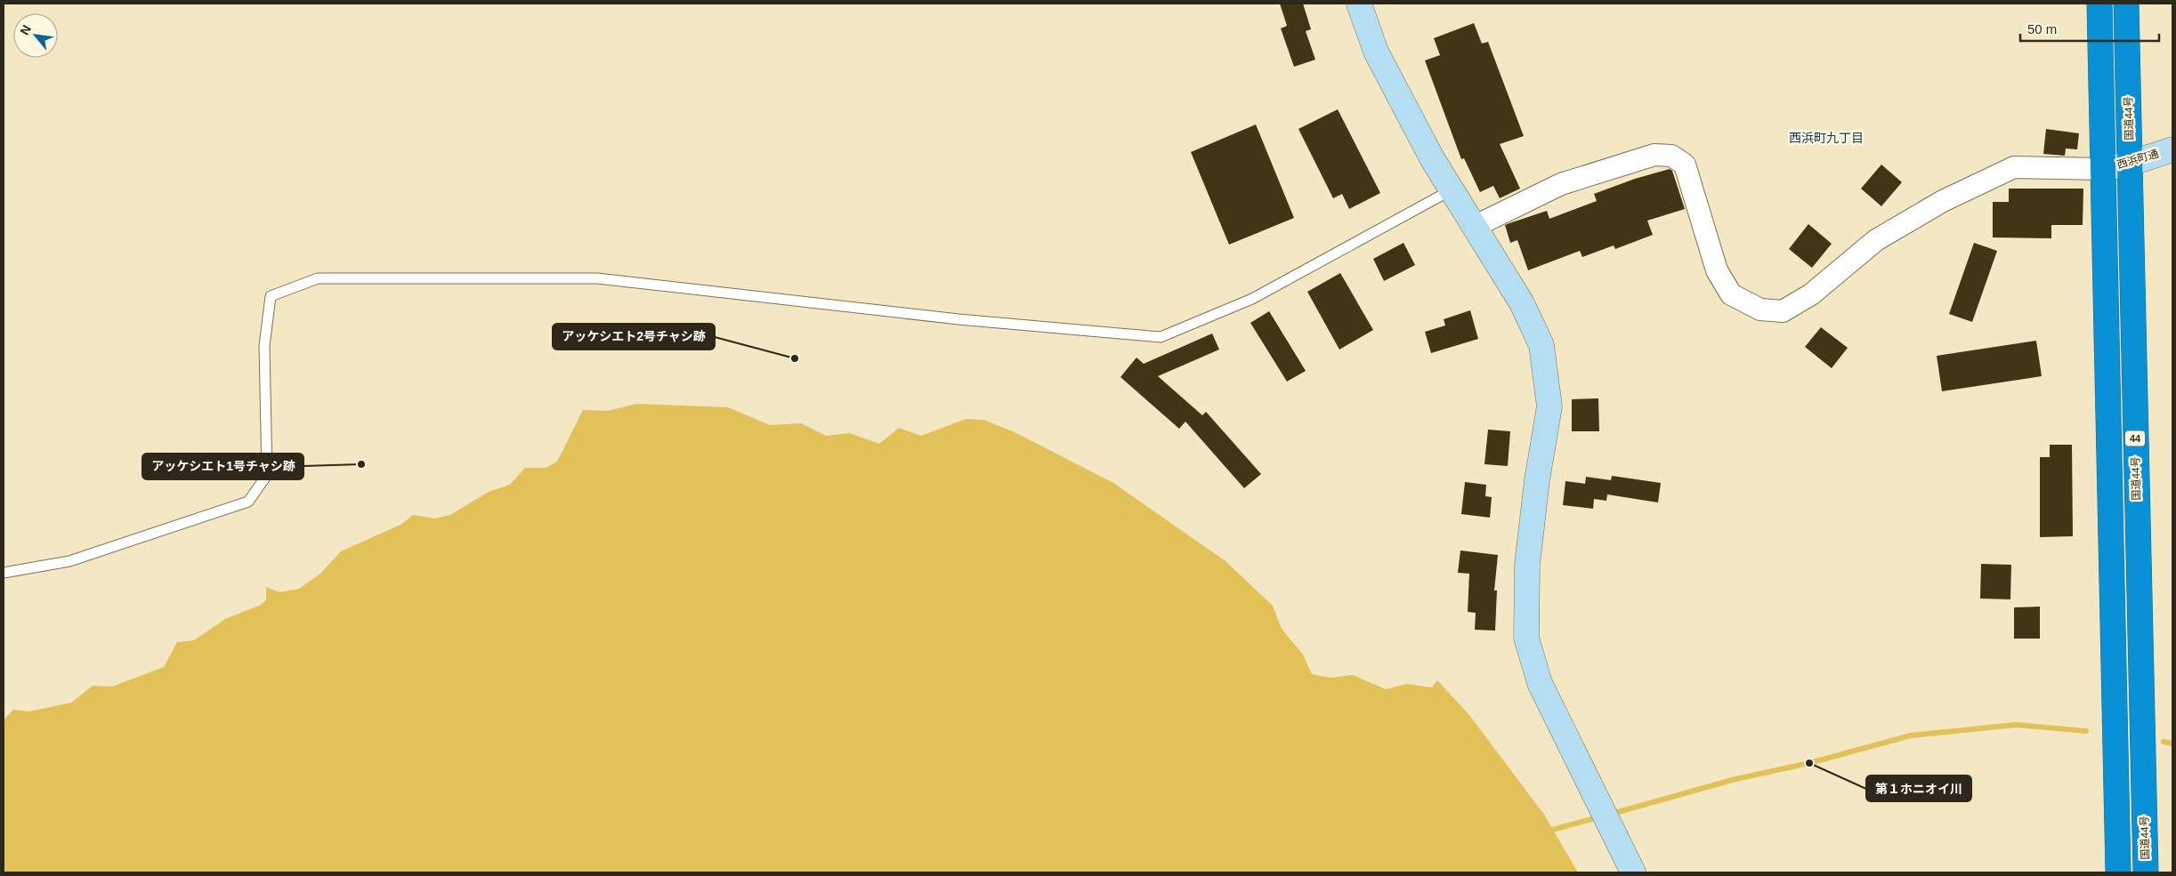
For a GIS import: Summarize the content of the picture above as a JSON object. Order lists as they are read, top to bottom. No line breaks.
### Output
{"streets":{"highway":["国道44号","44"],"street":["西浜町通"]},"crossings":[["国道44号","西浜町通"],["西浜町通","44"]],"districts":["西浜町九丁目"],"places":["アッケシエト2号チャシ跡","アッケシエト1号チャシ跡","第１ホニオイ川"],"scale_bar":"50 m","north":"top left"}
